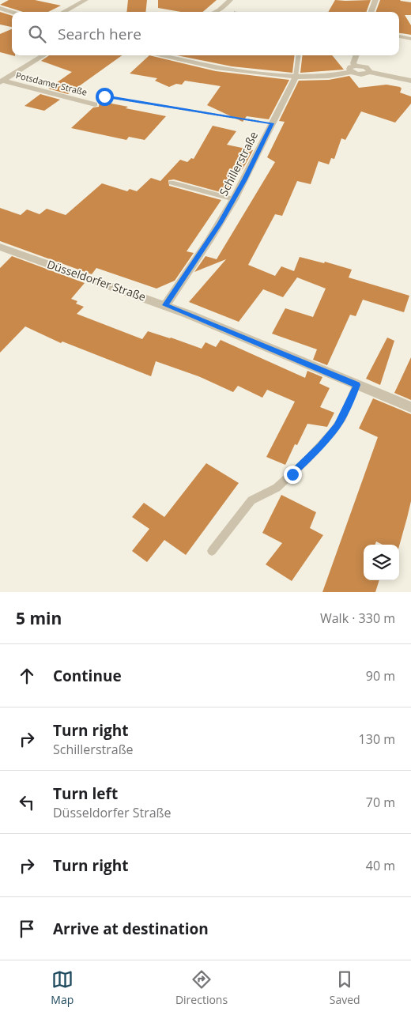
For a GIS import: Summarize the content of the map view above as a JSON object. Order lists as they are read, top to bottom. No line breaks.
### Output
{"streets":{"street":["Potsdamer Straße","Schillerstraße","Düsseldorfer Straße"]},"crossings":[["Schillerstraße","Düsseldorfer Straße"]],"page":{"search":"Search here","heading":["5 min","Walk · 330 m"],"list":[["Continue","90 m"],["Turn right","Schillerstraße","130 m"],["Turn left","Düsseldorfer Straße","70 m"],["Turn right","40 m"],"Arrive at destination"],"nav":["Map","Directions","Saved"]}}
